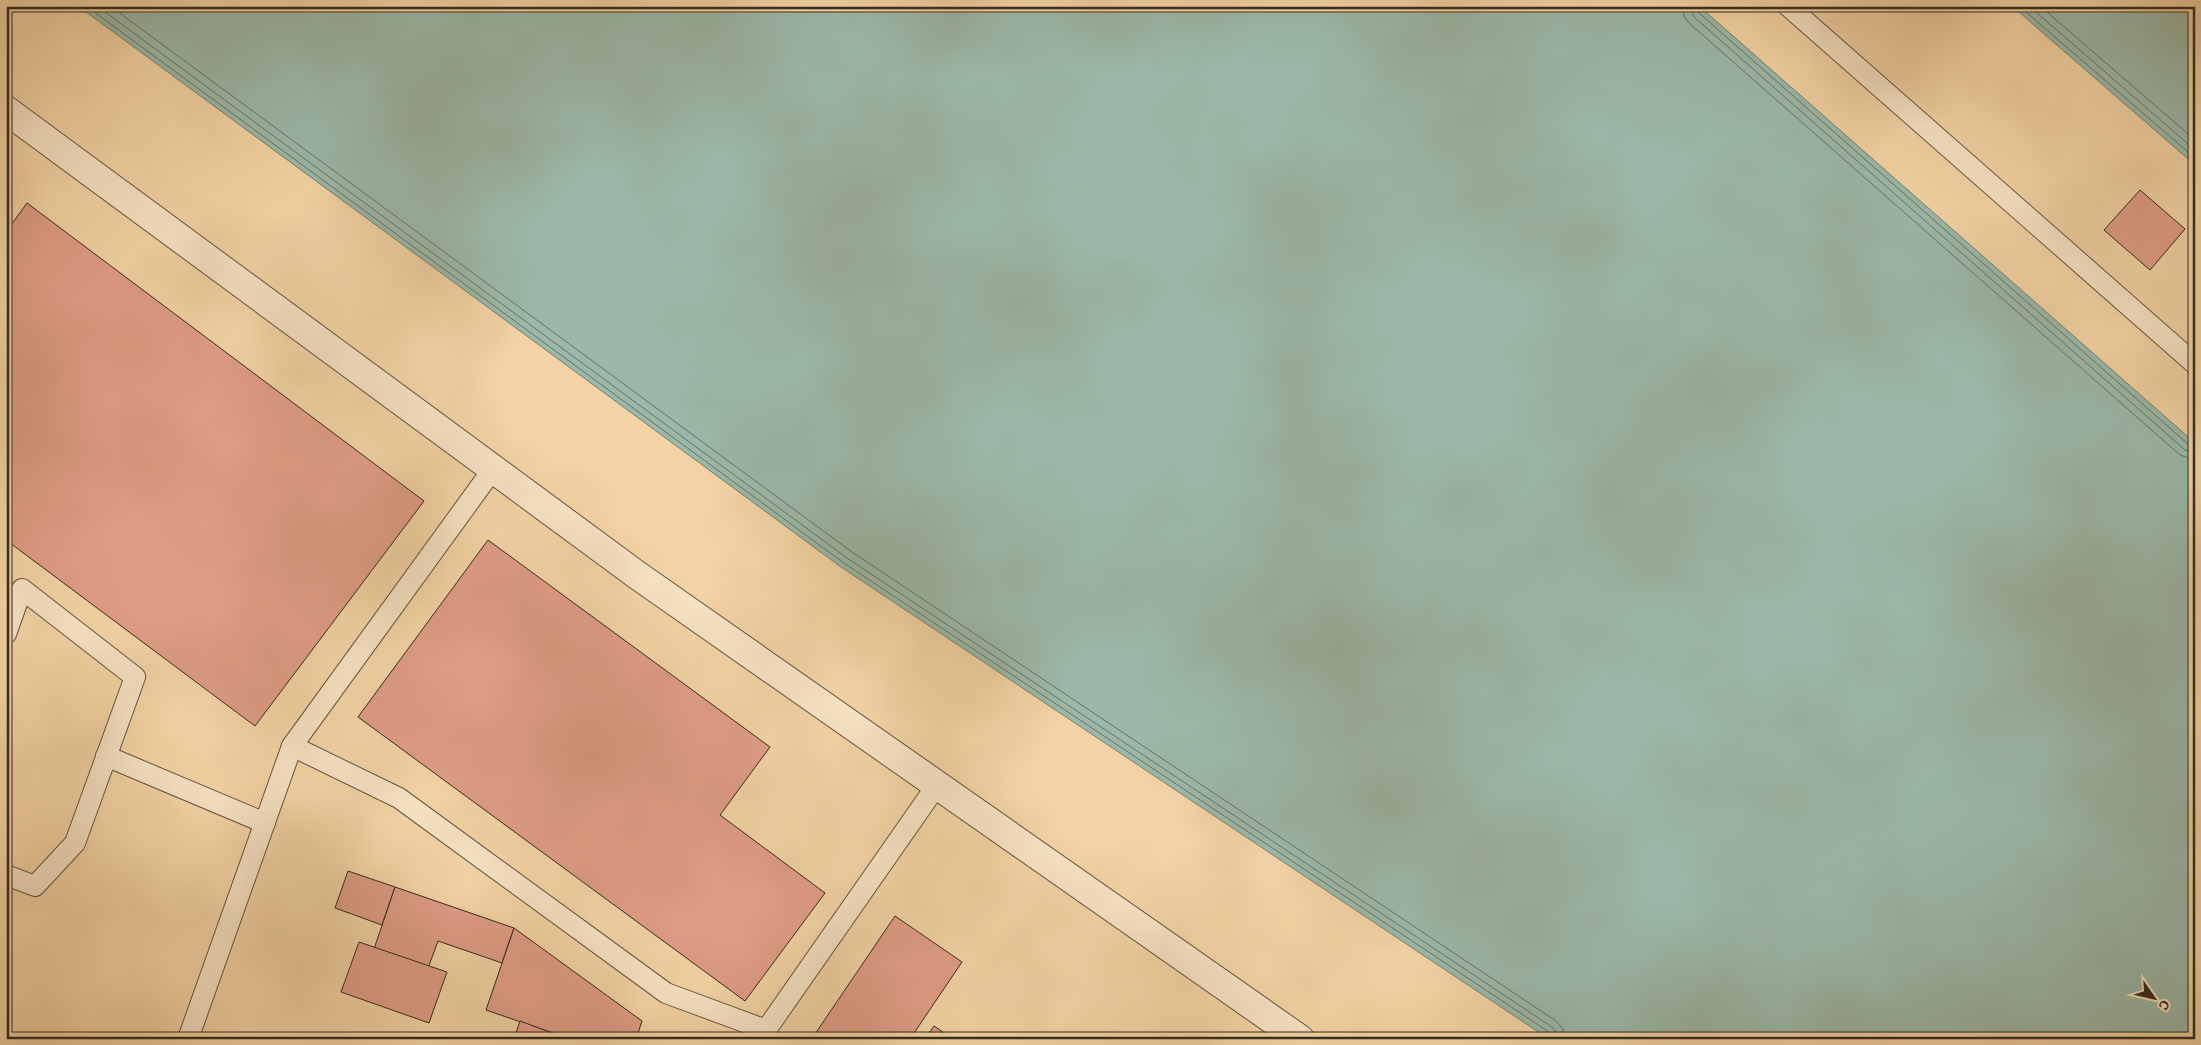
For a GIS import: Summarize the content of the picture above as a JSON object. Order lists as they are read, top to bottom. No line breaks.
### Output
{"north":"bottom right"}
